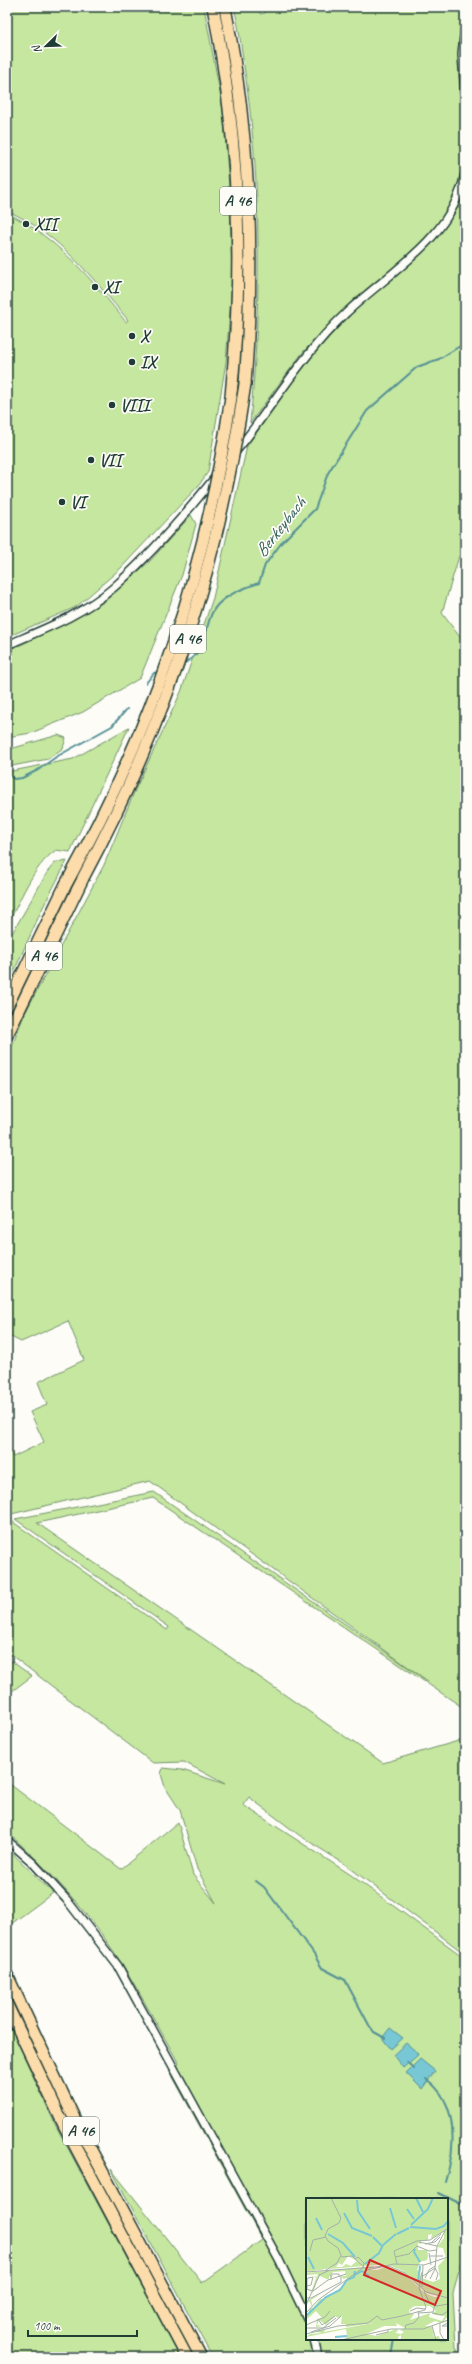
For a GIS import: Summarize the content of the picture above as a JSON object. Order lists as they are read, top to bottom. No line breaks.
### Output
{"streets":{"highway":["A 46"]},"water":["Berkeybach"],"places":["XII","XI","X","IX","VIII","VII","VI"],"scale_bar":"100 m","north":"bottom left"}
